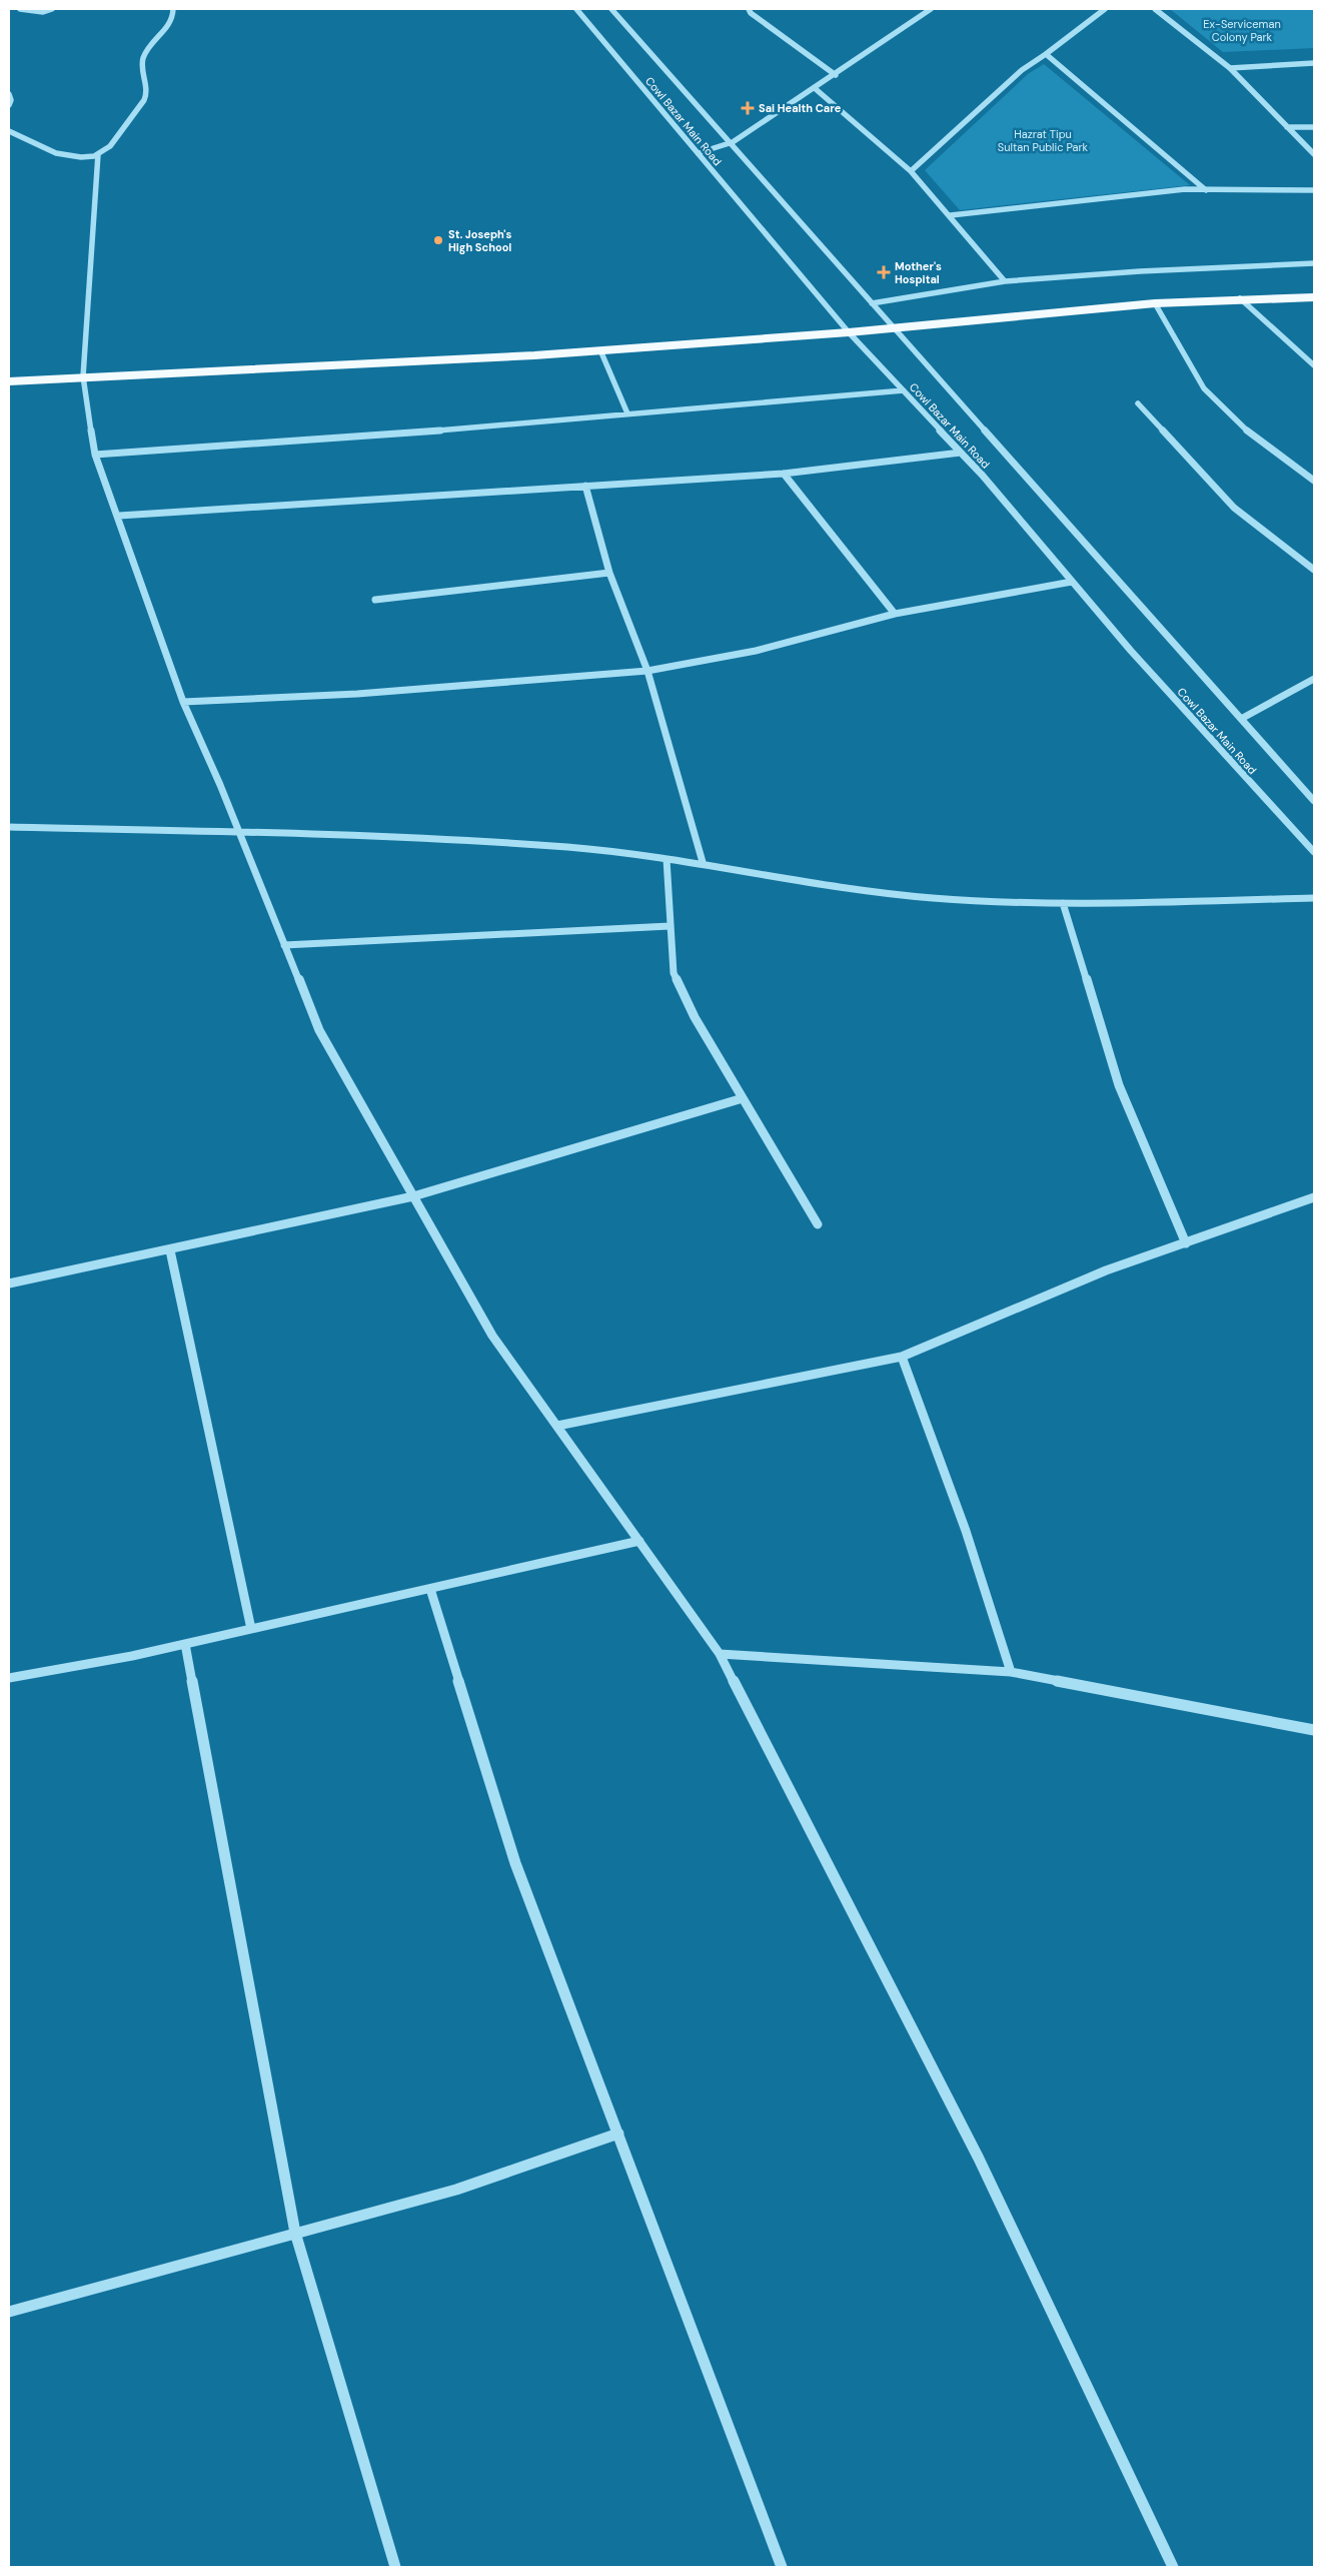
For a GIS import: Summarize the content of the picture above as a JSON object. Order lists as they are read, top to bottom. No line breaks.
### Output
{"streets":{"street":["Cowl Bazar Main Road"]},"parks":["Ex-Serviceman Colony Park","Hazrat Tipu Sultan Public Park"],"places":{"health":["Sai Health Care","Mother's Hospital"],"other":["St. Joseph's High School"]}}
